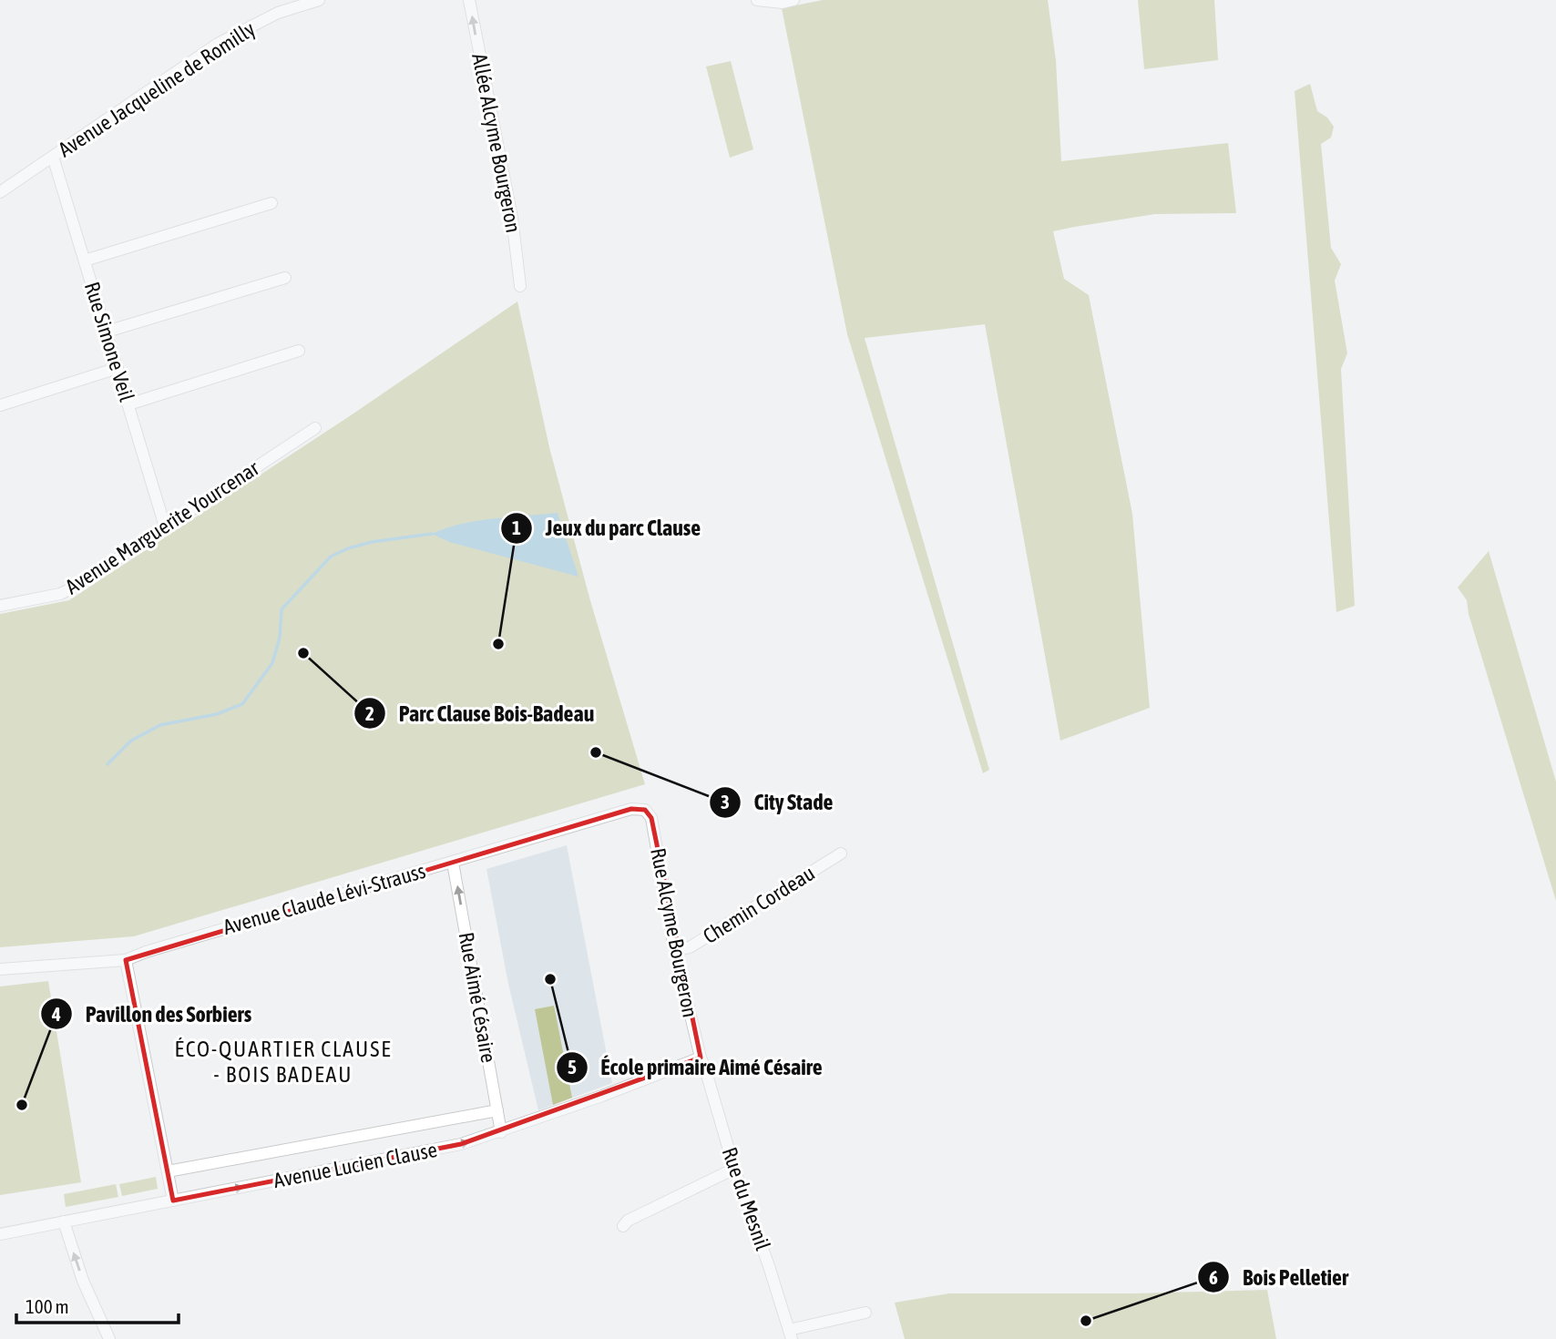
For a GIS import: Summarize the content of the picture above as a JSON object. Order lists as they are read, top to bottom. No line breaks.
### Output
{"streets":{"street":["Avenue Jacqueline de Romilly","Allée Alcyme Bourgeron","Rue Simone Veil","Avenue Marguerite Yourcenar","Avenue Claude Lévi-Strauss","Chemin Cordeau","Rue Alcyme Bourgeron","Rue Aimé Césaire","Avenue Lucien Clause","Rue du Mesnil"]},"crossings":[["Avenue Jacqueline de Romilly","Rue Simone Veil"],["Rue Simone Veil","Avenue Marguerite Yourcenar"],["Avenue Claude Lévi-Strauss","Rue Alcyme Bourgeron"],["Avenue Claude Lévi-Strauss","Rue Aimé Césaire"],["Chemin Cordeau","Rue Alcyme Bourgeron"],["Rue Alcyme Bourgeron","Avenue Lucien Clause"],["Rue Alcyme Bourgeron","Rue du Mesnil"],["Rue Aimé Césaire","Avenue Lucien Clause"],["Avenue Lucien Clause","Rue du Mesnil"]],"one_way":["Allée Alcyme Bourgeron","Rue Aimé Césaire"],"districts":["ÉCO-QUARTIER CLAUSE - BOIS BADEAU"],"places":["Jeux du parc Clause","Parc Clause Bois-Badeau","City Stade","École primaire Aimé Césaire","Pavillon des Sorbiers","Bois Pelletier"],"scale_bar":"100 m"}
